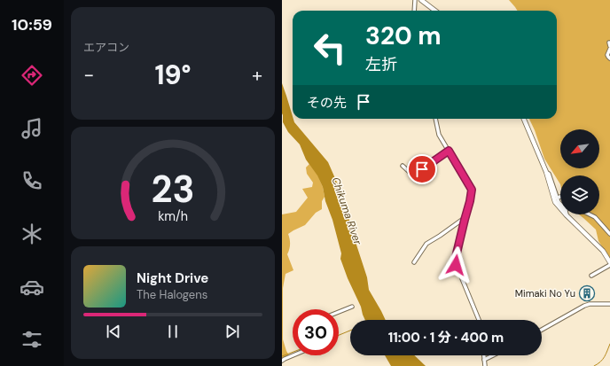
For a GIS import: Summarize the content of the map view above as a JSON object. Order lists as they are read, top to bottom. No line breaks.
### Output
{"water":["Chikuma River"],"places":{"building":["Mimaki No Yu"]},"north":"bottom left","page":{"tabs":"10:59","tile":"エアコン","turn":["320 m","左折"],"heat":["−","19°","+"],"then":"その先","song":["Night Drive","The Halogens"],"limit":"30","trip":"11:00 · 1 分 · 400 m","gauge":["23","km/h"]}}
